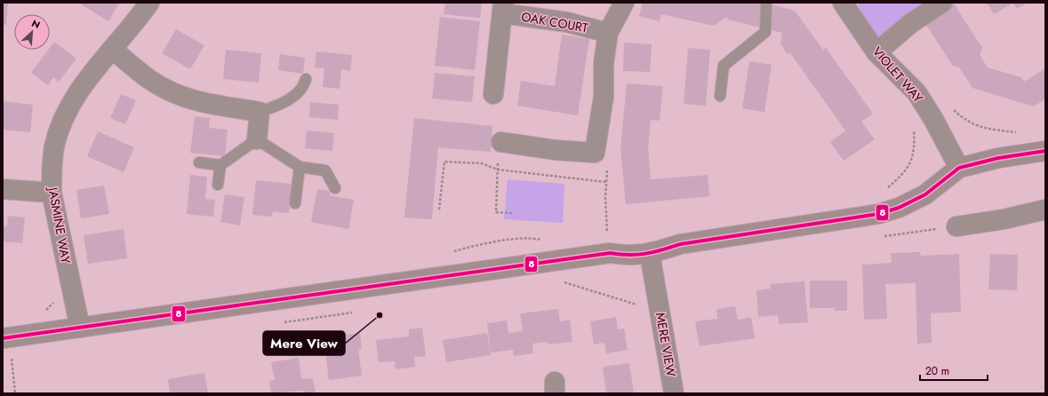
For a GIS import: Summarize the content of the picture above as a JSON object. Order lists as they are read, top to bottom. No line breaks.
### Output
{"streets":{"street":["OAK COURT","VIOLET WAY","JASMINE WAY","MERE VIEW"]},"places":["Mere View"],"lines":["transit line 8"],"scale_bar":"20 m","north":"top right"}
